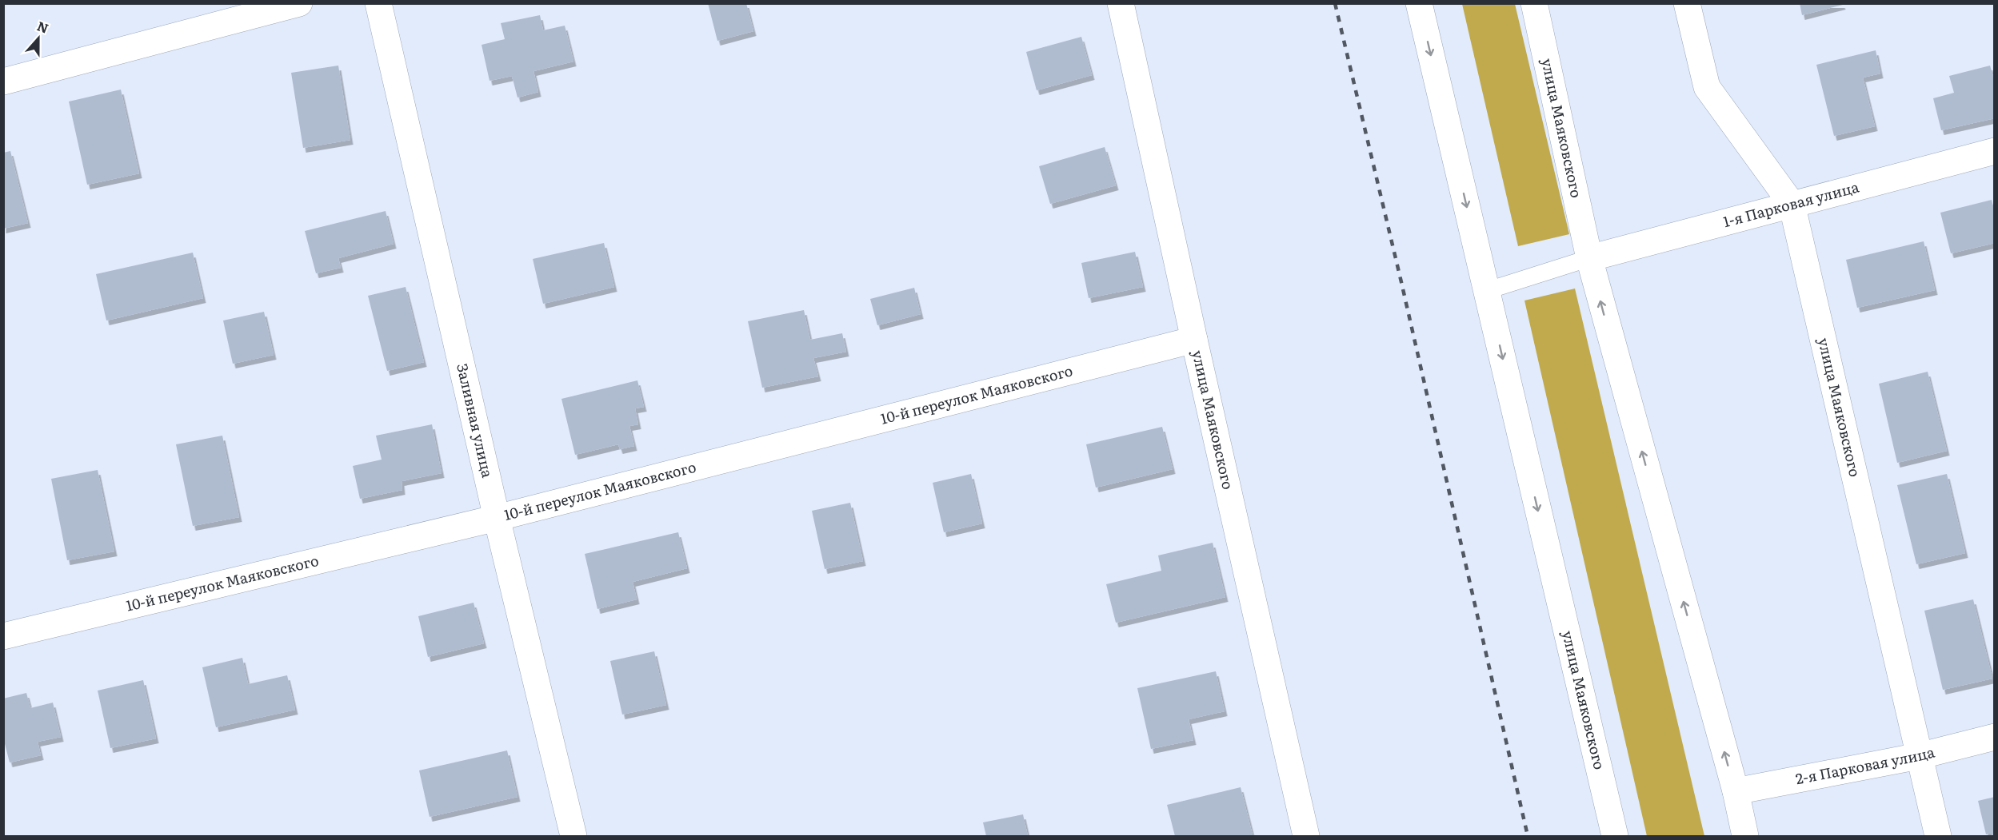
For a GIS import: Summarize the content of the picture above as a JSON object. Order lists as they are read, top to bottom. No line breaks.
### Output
{"streets":{"street":["улица Маяковского","1-я Парковая улица","10-й переулок Маяковского","Заливная улица","2-я Парковая улица"]},"crossings":[["улица Маяковского","1-я Парковая улица"],["улица Маяковского","10-й переулок Маяковского"],["улица Маяковского","2-я Парковая улица"],["10-й переулок Маяковского","Заливная улица"]],"north":"top"}
